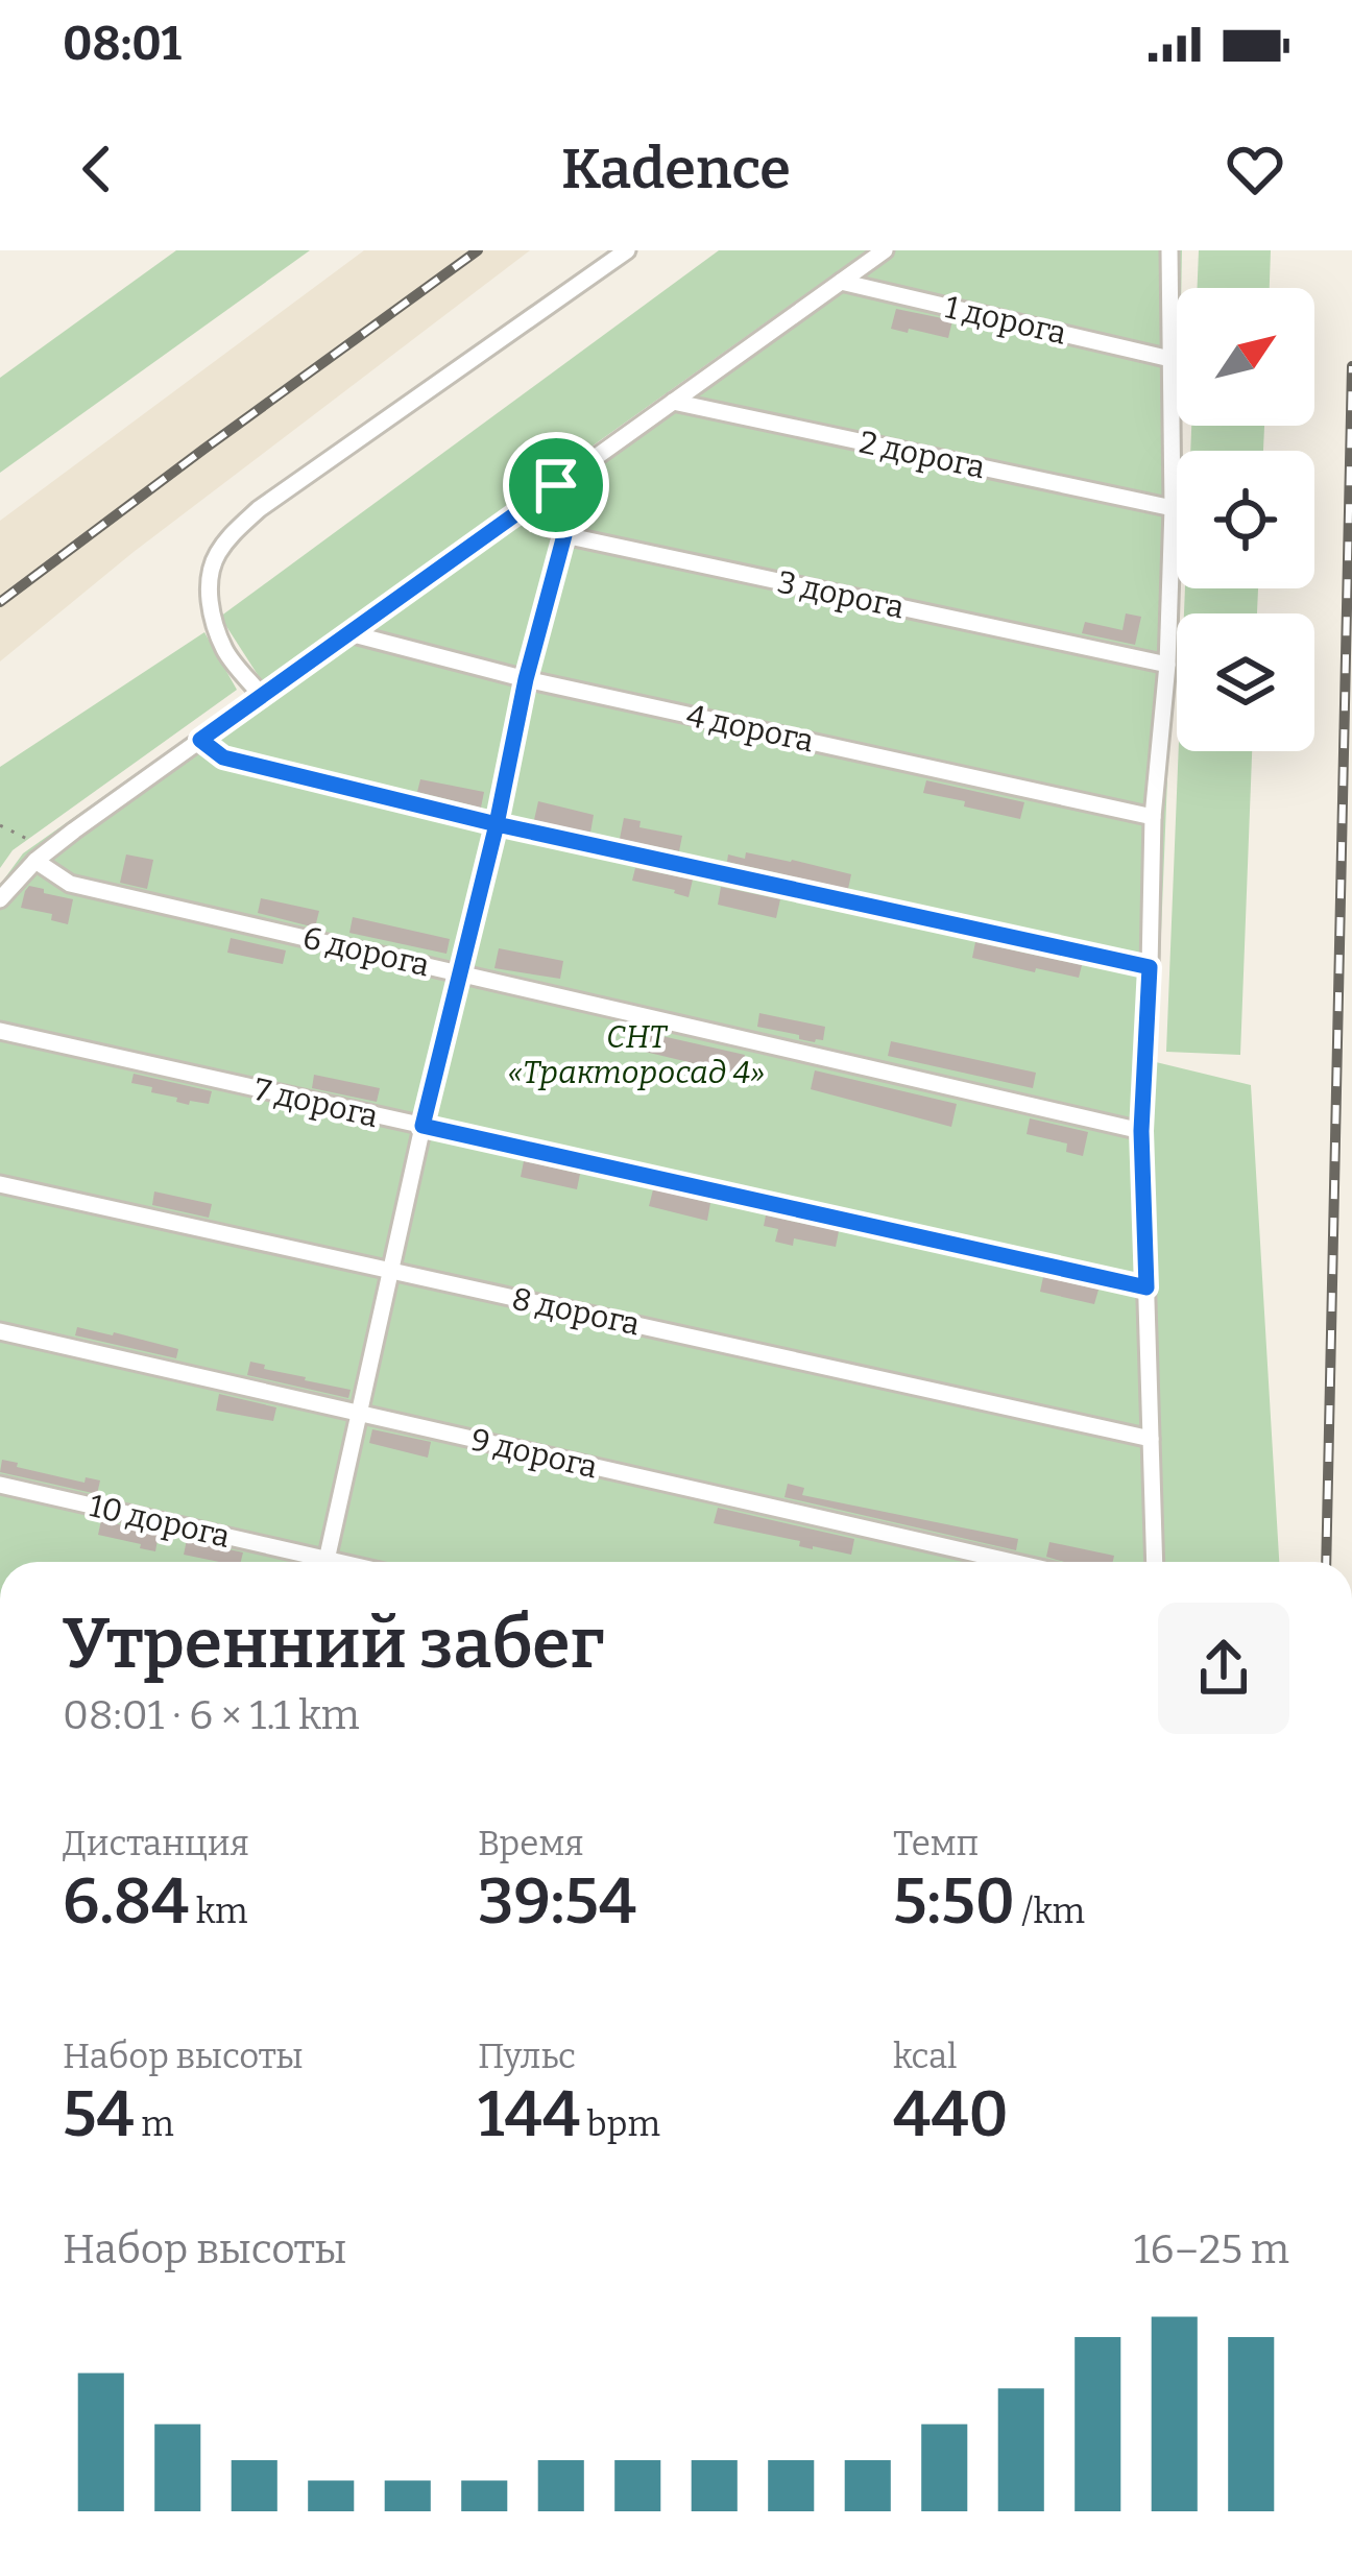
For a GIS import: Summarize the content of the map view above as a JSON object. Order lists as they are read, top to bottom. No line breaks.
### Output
{"streets":{"street":["1 дорога","2 дорога","3 дорога","4 дорога","6 дорога","7 дорога","8 дорога","9 дорога","10 дорога"]},"parks":["СНТ «Тракторосад 4»"],"north":"top right","page":{"status":"08:01","header":"Kadence","heading":["Утренний забег","08:01 · 6 × 1.1 km"],"stats":[["Дистанция","6.84 km"],["Время","39:54"],["Темп","5:50 /km"],["Набор высоты","54 m"],["Пульс","144 bpm"],["kcal","440"]],"chart":["Набор высоты","16–25 m"]}}
